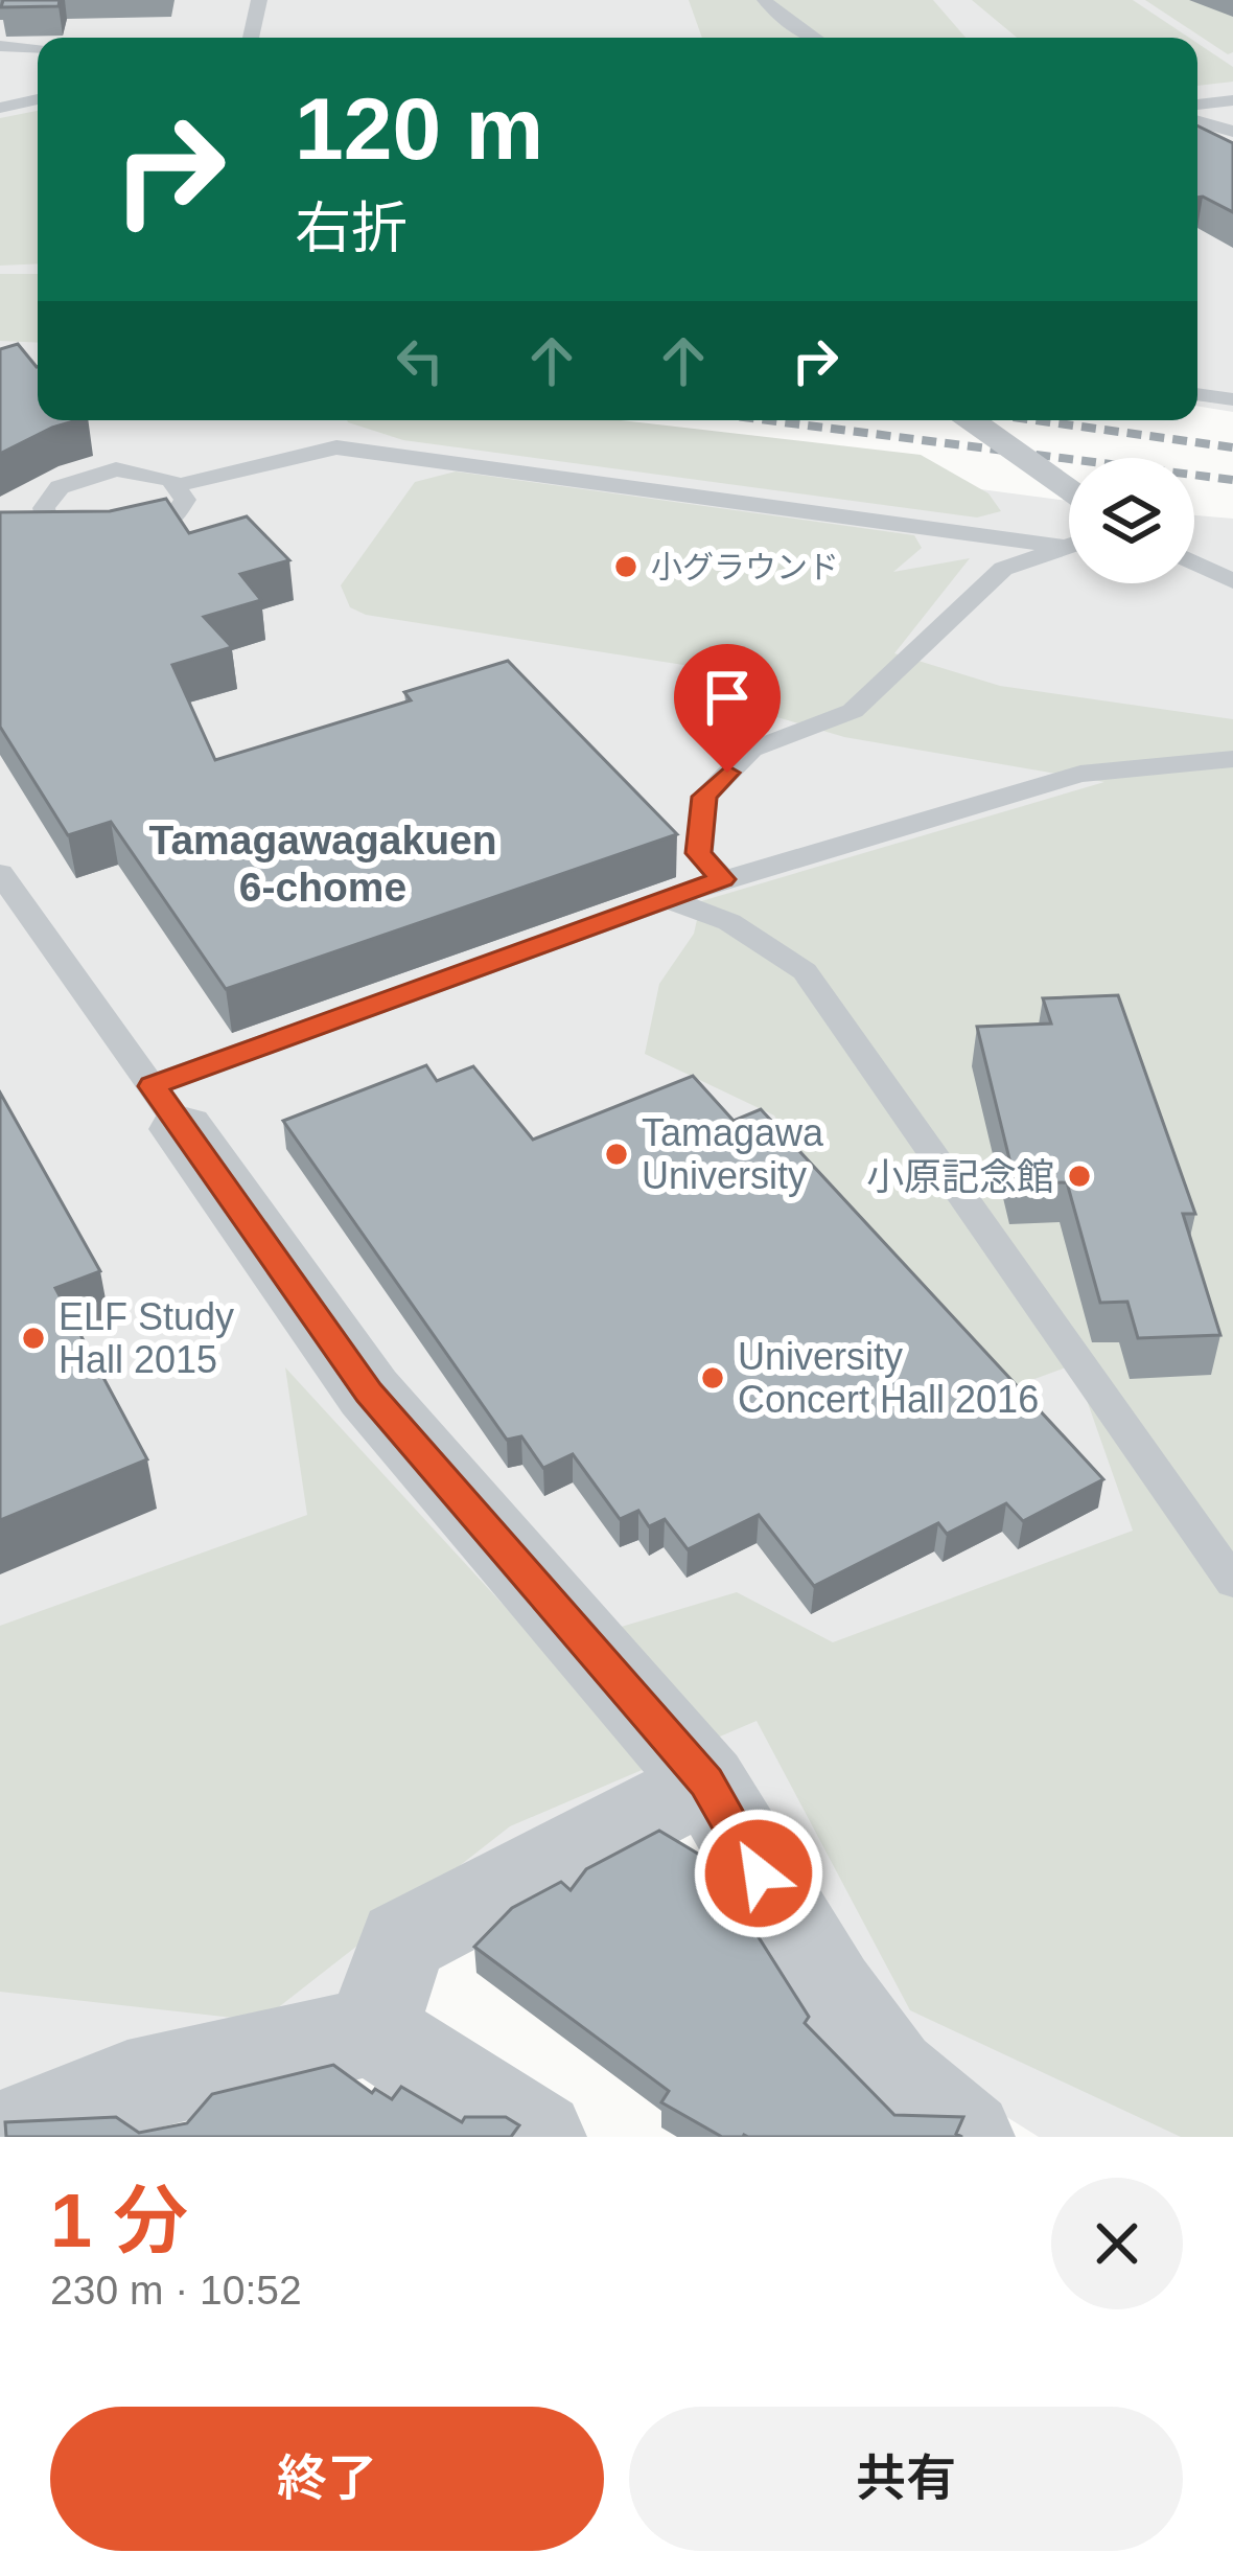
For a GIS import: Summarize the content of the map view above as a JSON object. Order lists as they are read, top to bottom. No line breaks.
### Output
{"districts":["Tamagawagakuen 6-chome"],"places":["小グラウンド","Tamagawa University","小原記念館","ELF Study Hall 2015","University Concert Hall 2016"],"page":{"turn":["120 m","右折"],"heading":["1 分","230 m · 10:52"],"buttons":["終了","共有"]}}
